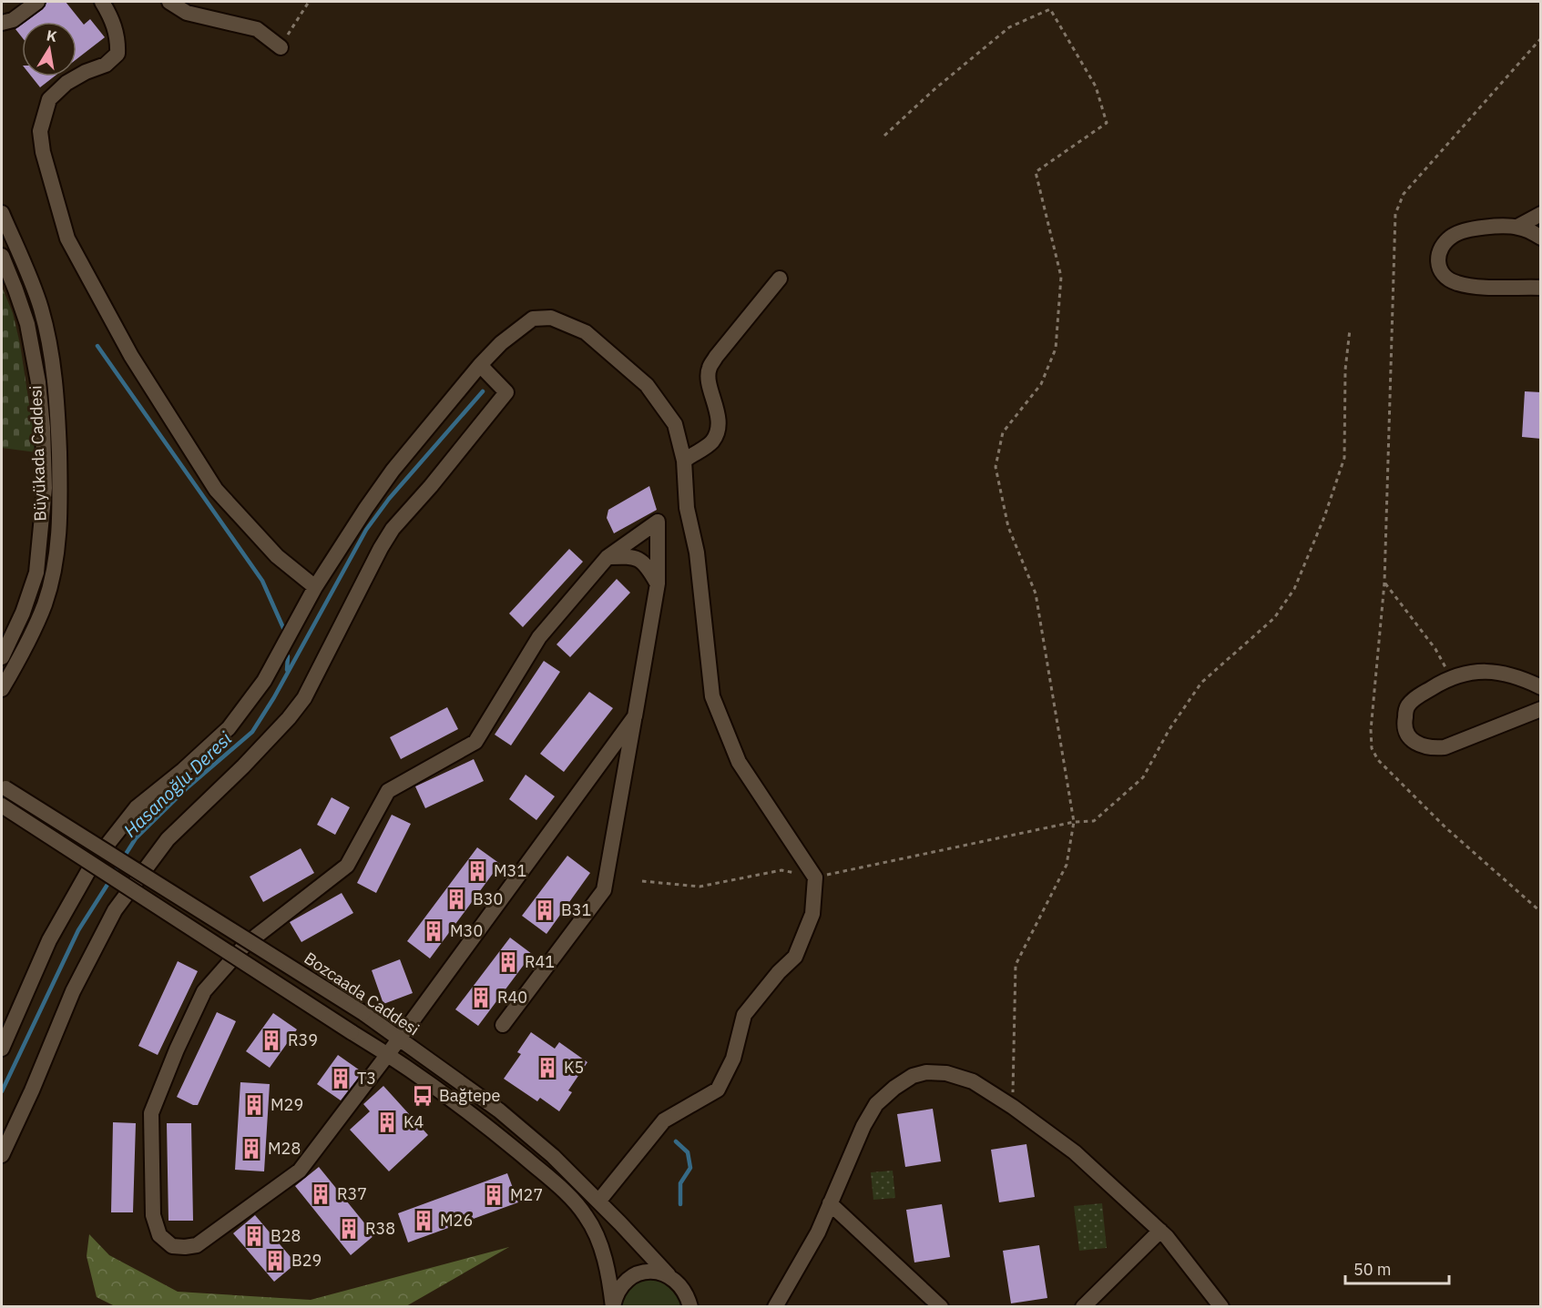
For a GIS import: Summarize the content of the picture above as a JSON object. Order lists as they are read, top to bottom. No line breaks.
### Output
{"streets":{"street":["Büyükada Caddesi","Bozcaada Caddesi"]},"water":["Hasanoğlu Deresi"],"places":{"building":["M31","B30","B31","M30","R41","R40","R39","K5","T3","M29","K4","M28","R37","M27","M26","R38","B28","B29"],"bus stop":["Bağtepe"]},"scale_bar":"50 m","north":"top"}
